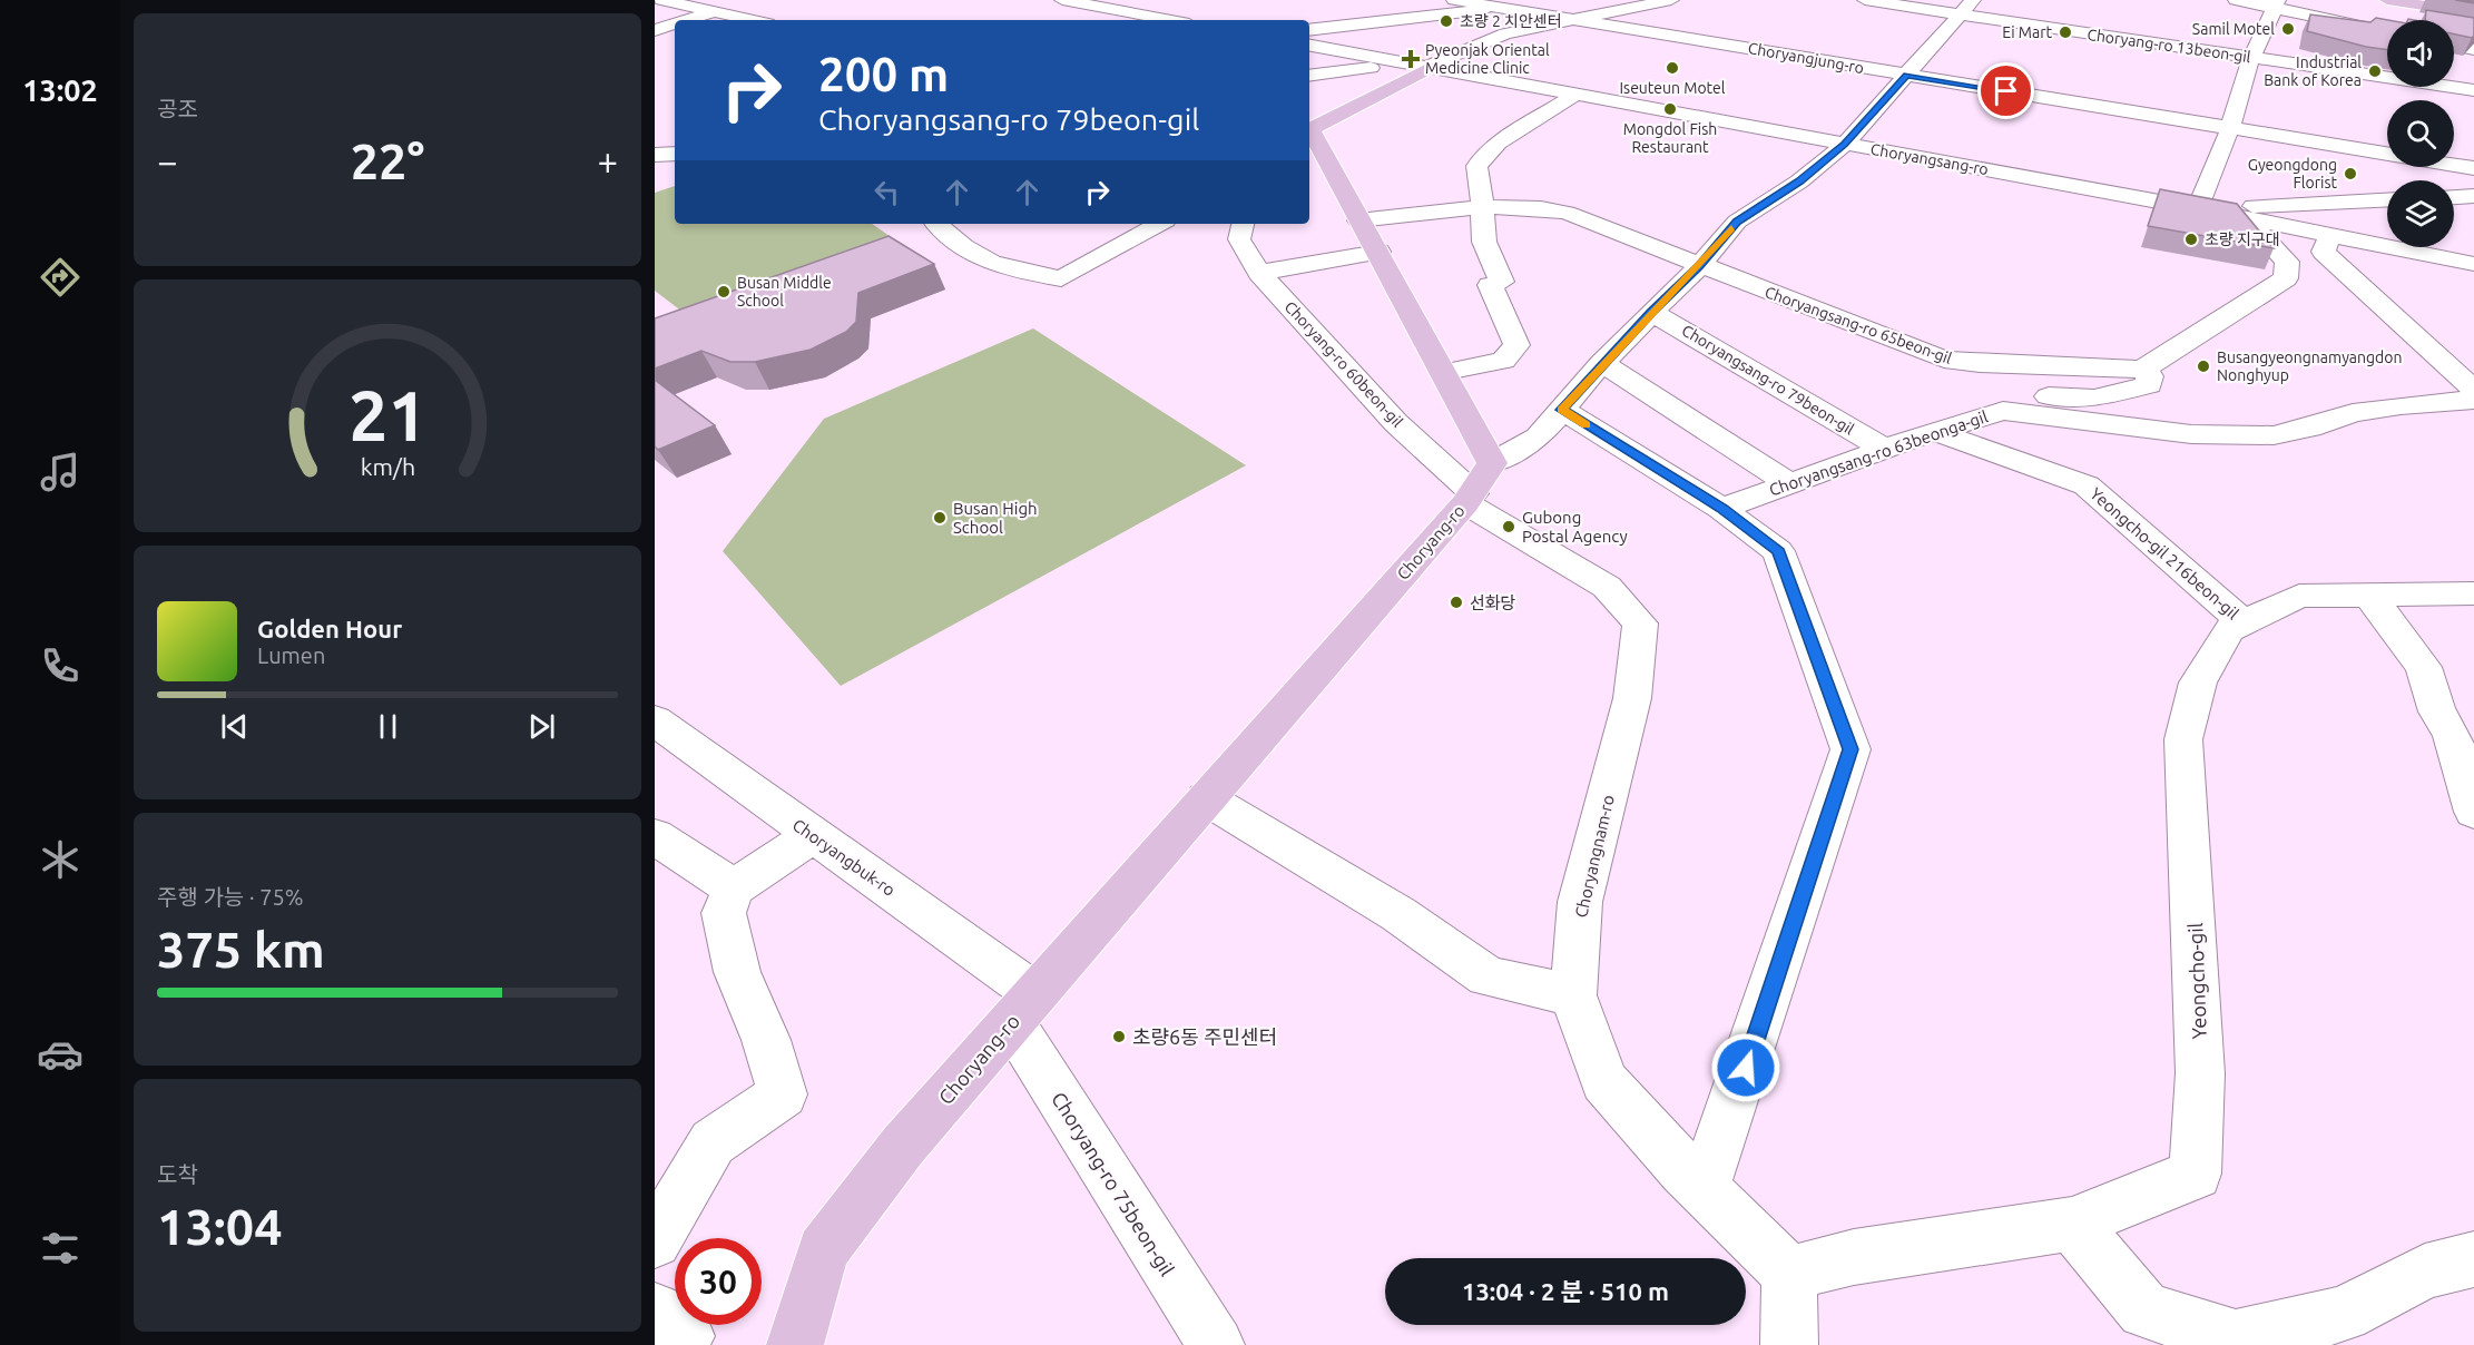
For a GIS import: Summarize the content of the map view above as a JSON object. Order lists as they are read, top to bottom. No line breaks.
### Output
{"streets":{"main road":["Choryang-ro"],"street":["Choryang-ro 13beon-gil","Choryangjung-ro","Choryangsang-ro","Choryangsang-ro 65beon-gil","Choryang-ro 60beon-gil","Choryangsang-ro 79beon-gil","Choryangsang-ro 63beonga-gil","Yeongcho-gil 216beon-gil","Choryangnam-ro","Choryangbuk-ro","Yeongcho-gil","Choryang-ro 75beon-gil"]},"crossings":[["Choryang-ro 60beon-gil","Choryang-ro"],["Choryang-ro 60beon-gil","Choryangnam-ro"],["Choryangsang-ro 79beon-gil","Choryangsang-ro 63beonga-gil"],["Choryangsang-ro 63beonga-gil","Yeongcho-gil 216beon-gil"],["Choryang-ro","Choryangnam-ro"],["Choryang-ro","Choryangbuk-ro"],["Choryang-ro","Choryang-ro 75beon-gil"],["Yeongcho-gil 216beon-gil","Yeongcho-gil"],["Choryangnam-ro","Yeongcho-gil"],["Choryangbuk-ro","Choryang-ro 75beon-gil"]],"places":{"other":["초량 2 치안센터","Samil Motel","Ei Mart","Iseuteun Motel","Industrial Bank of Korea","Mongdol Fish Restaurant","Gyeongdong Florist","초량 지구대","Busan Middle School","Busangyeongnamyangdon Nonghyup","Busan High School","Gubong Postal Agency","선화당","초량6동 주민센터"],"health":["Pyeonjak Oriental Medicine Clinic"]},"page":{"tabs":"13:02","tile":["공조",["주행 가능 · 75%","375 km"],["도착","13:04"]],"turn":["200 m","Choryangsang-ro 79beon-gil"],"heat":["−","22°","+"],"song":["Golden Hour","Lumen"],"limit":"30","trip":"13:04 · 2 분 · 510 m","gauge":["21","km/h"]}}
